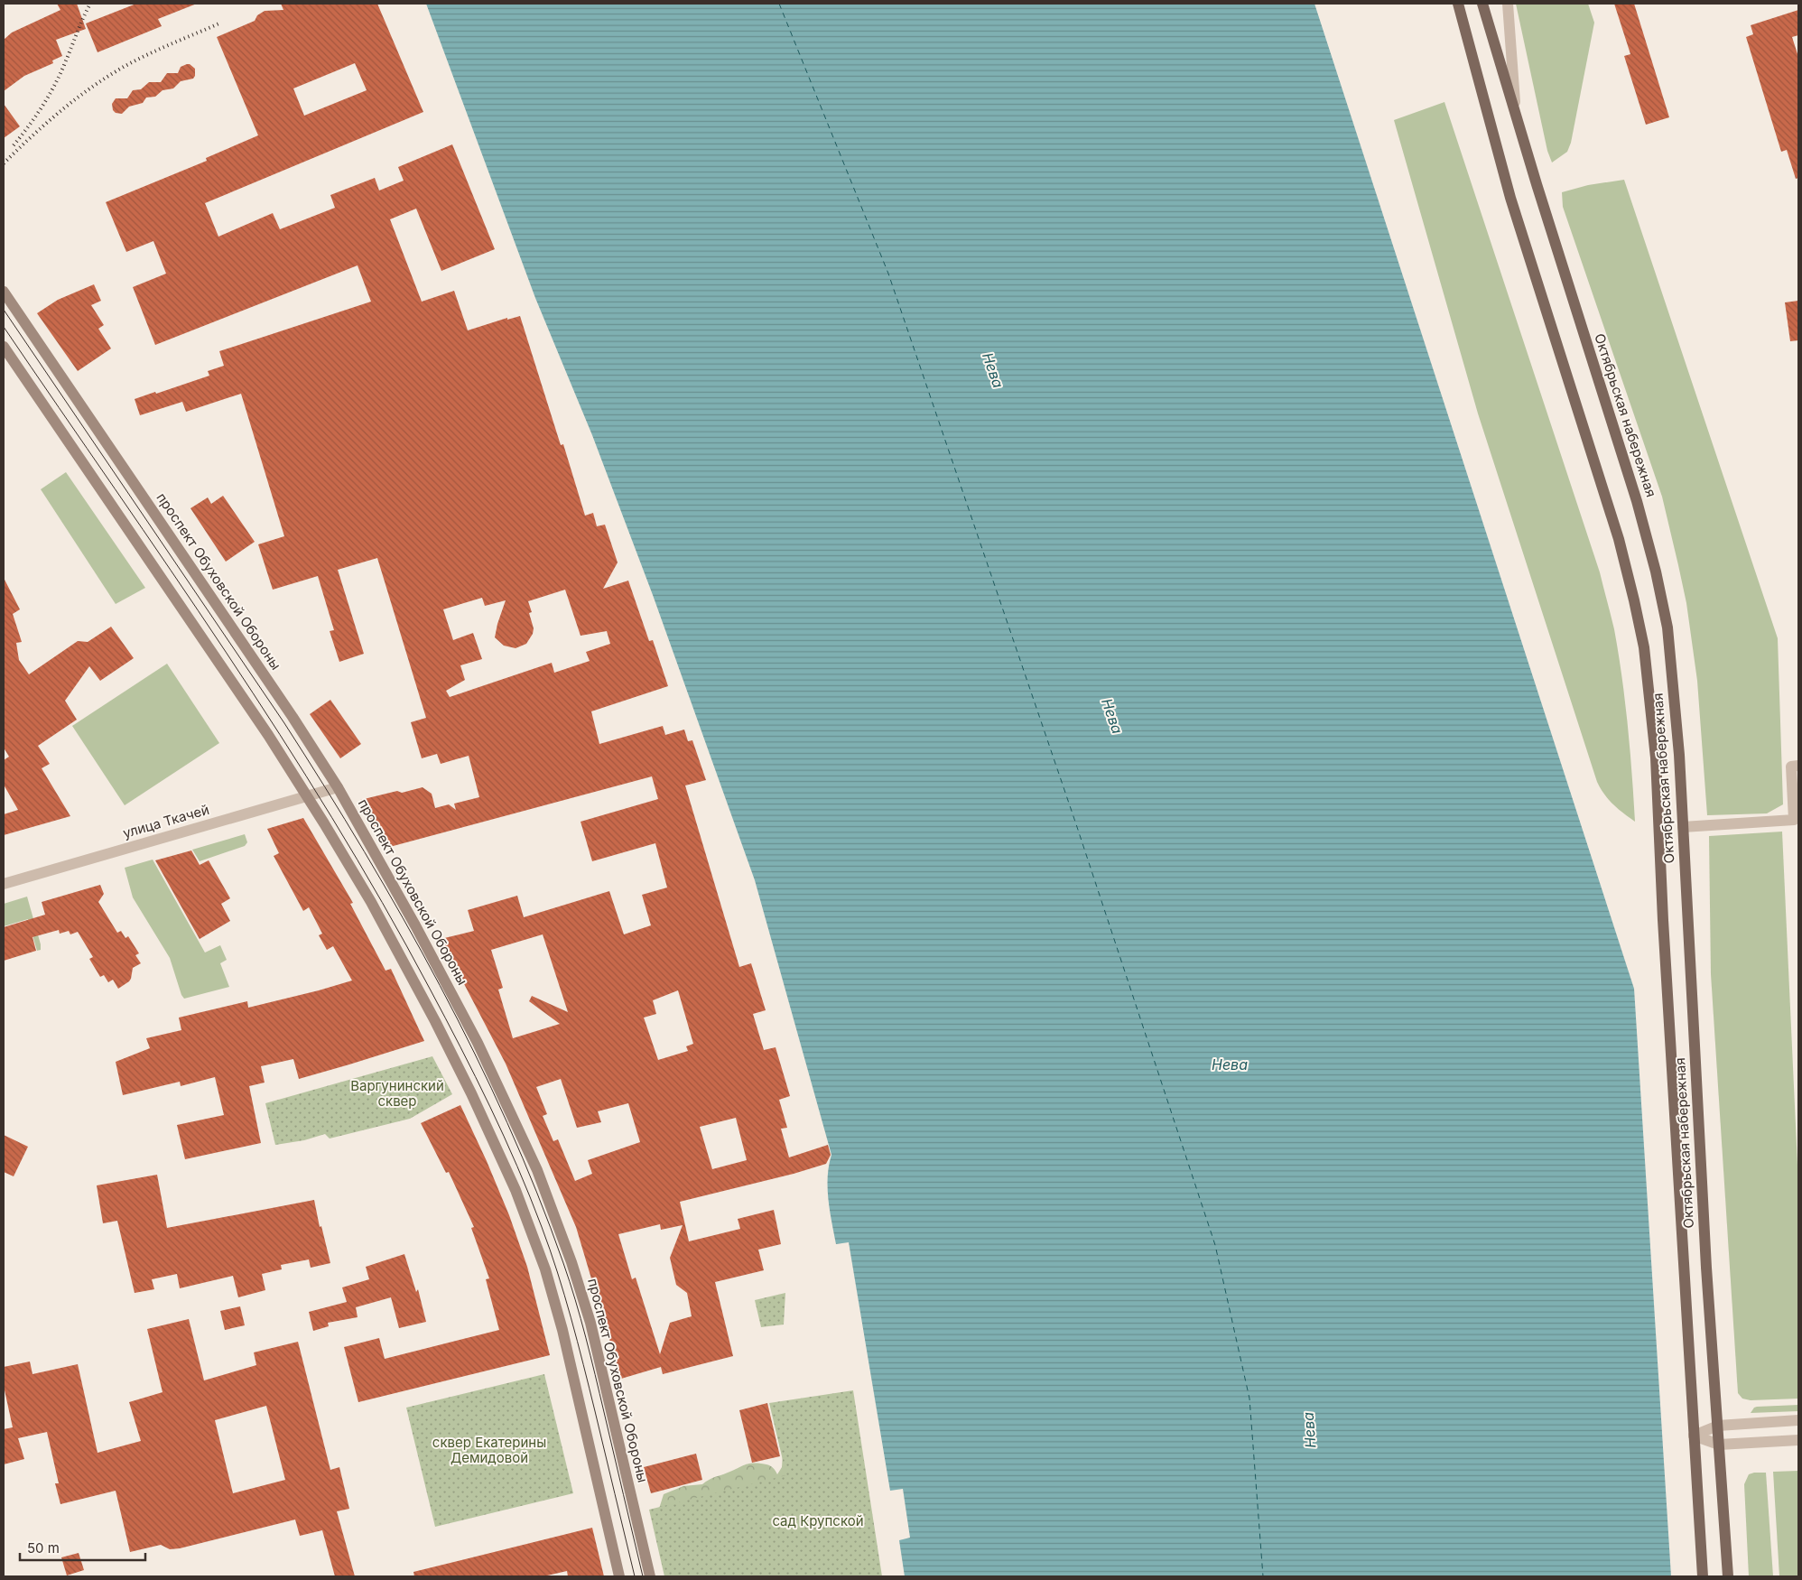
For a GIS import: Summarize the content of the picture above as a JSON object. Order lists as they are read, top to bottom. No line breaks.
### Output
{"streets":{"main road":["Октябрьская набережная","проспект Обуховской Обороны"],"street":["улица Ткачей"]},"crossings":[["проспект Обуховской Обороны","улица Ткачей"]],"water":["Нева"],"parks":["Варгунинский сквер","сквер Екатерины Демидовой","сад Крупской"],"scale_bar":"50 m"}
